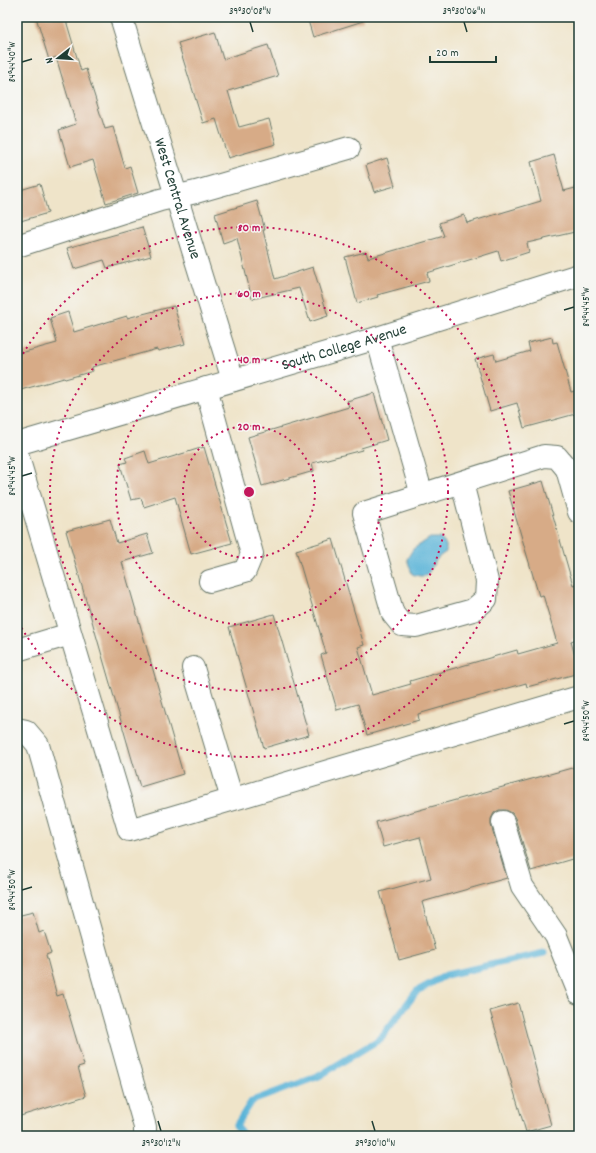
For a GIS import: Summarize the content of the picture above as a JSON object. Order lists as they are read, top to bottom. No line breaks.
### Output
{"streets":{"street":["West Central Avenue","South College Avenue"]},"crossings":[["West Central Avenue","South College Avenue"]],"scale_bar":"20 m","north":"left","coordinates":["39°30'08\"N","39°30'06\"N","84°44'40\"W","84°44'45\"W","84°44'50\"W","39°30'12\"N","39°30'10\"N"],"rings":["80 m","60 m","40 m","20 m"]}
